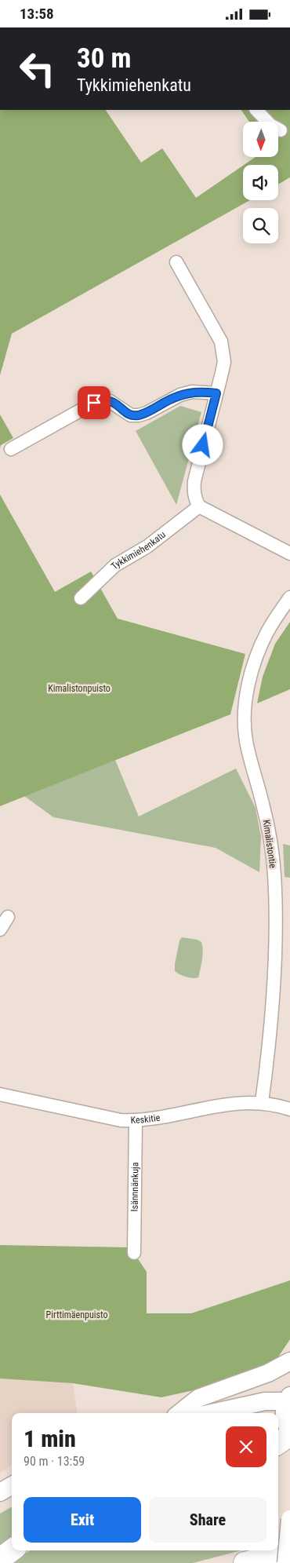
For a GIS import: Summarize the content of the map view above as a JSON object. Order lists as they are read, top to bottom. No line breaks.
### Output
{"streets":{"street":["Tykkimiehenkatu","Kimalistontie","Keskitie","Isännnänkuja"]},"crossings":[["Kimalistontie","Keskitie"],["Keskitie","Isännnänkuja"]],"parks":["Kimalistonpuisto","Pirttimäenpuisto"],"north":"bottom","page":{"status":"13:58","turn":["30 m","Tykkimiehenkatu"],"heading":["1 min","90 m · 13:59"],"buttons":["Exit","Share"]}}
